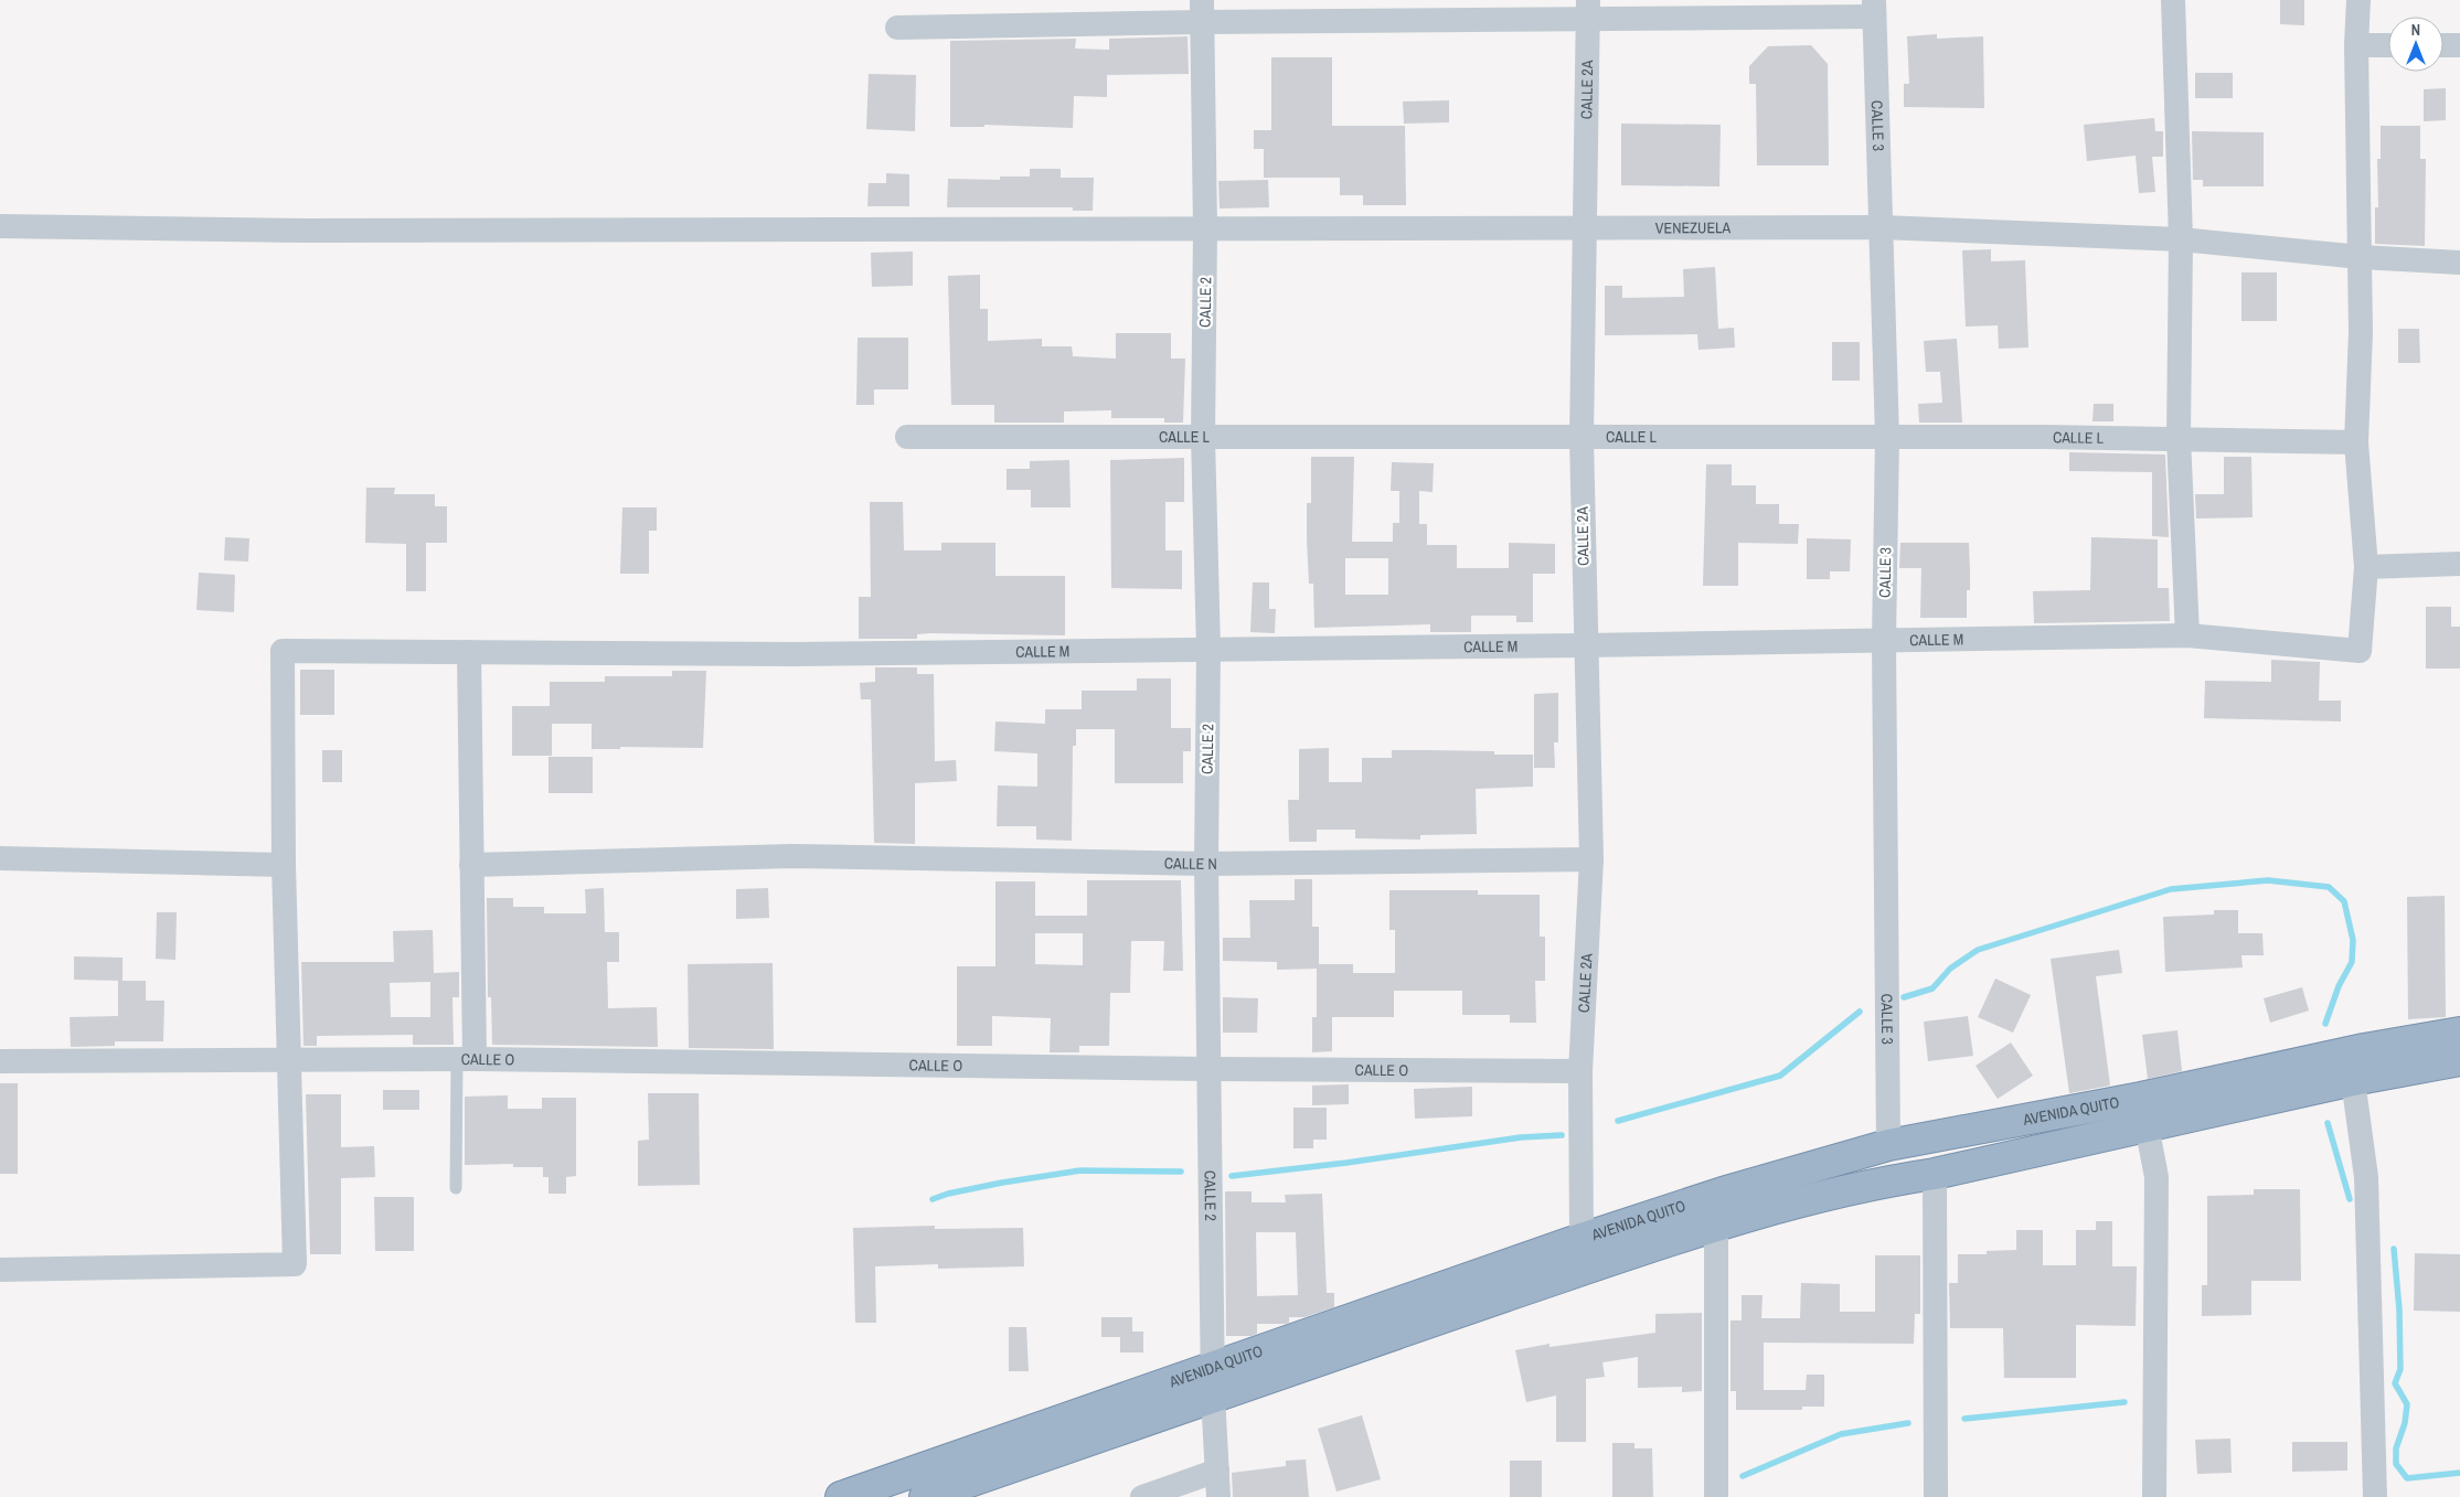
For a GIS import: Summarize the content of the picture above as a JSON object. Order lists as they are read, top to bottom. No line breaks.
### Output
{"streets":{"highway":["AVENIDA QUITO"],"street":["CALLE 2A","CALLE 3","VENEZUELA","CALLE 2","CALLE L","CALLE M","CALLE N","CALLE O"]},"crossings":[["CALLE 2A","VENEZUELA"],["CALLE 2A","CALLE L"],["CALLE 2A","CALLE M"],["CALLE 2A","CALLE N"],["CALLE 2A","CALLE O"],["CALLE 2A","AVENIDA QUITO"],["CALLE 3","VENEZUELA"],["CALLE 3","CALLE L"],["CALLE 3","CALLE M"],["CALLE 3","AVENIDA QUITO"],["VENEZUELA","CALLE 2"],["CALLE 2","CALLE L"],["CALLE 2","CALLE M"],["CALLE 2","CALLE N"],["CALLE 2","CALLE O"],["CALLE 2","AVENIDA QUITO"]],"north":"top"}
